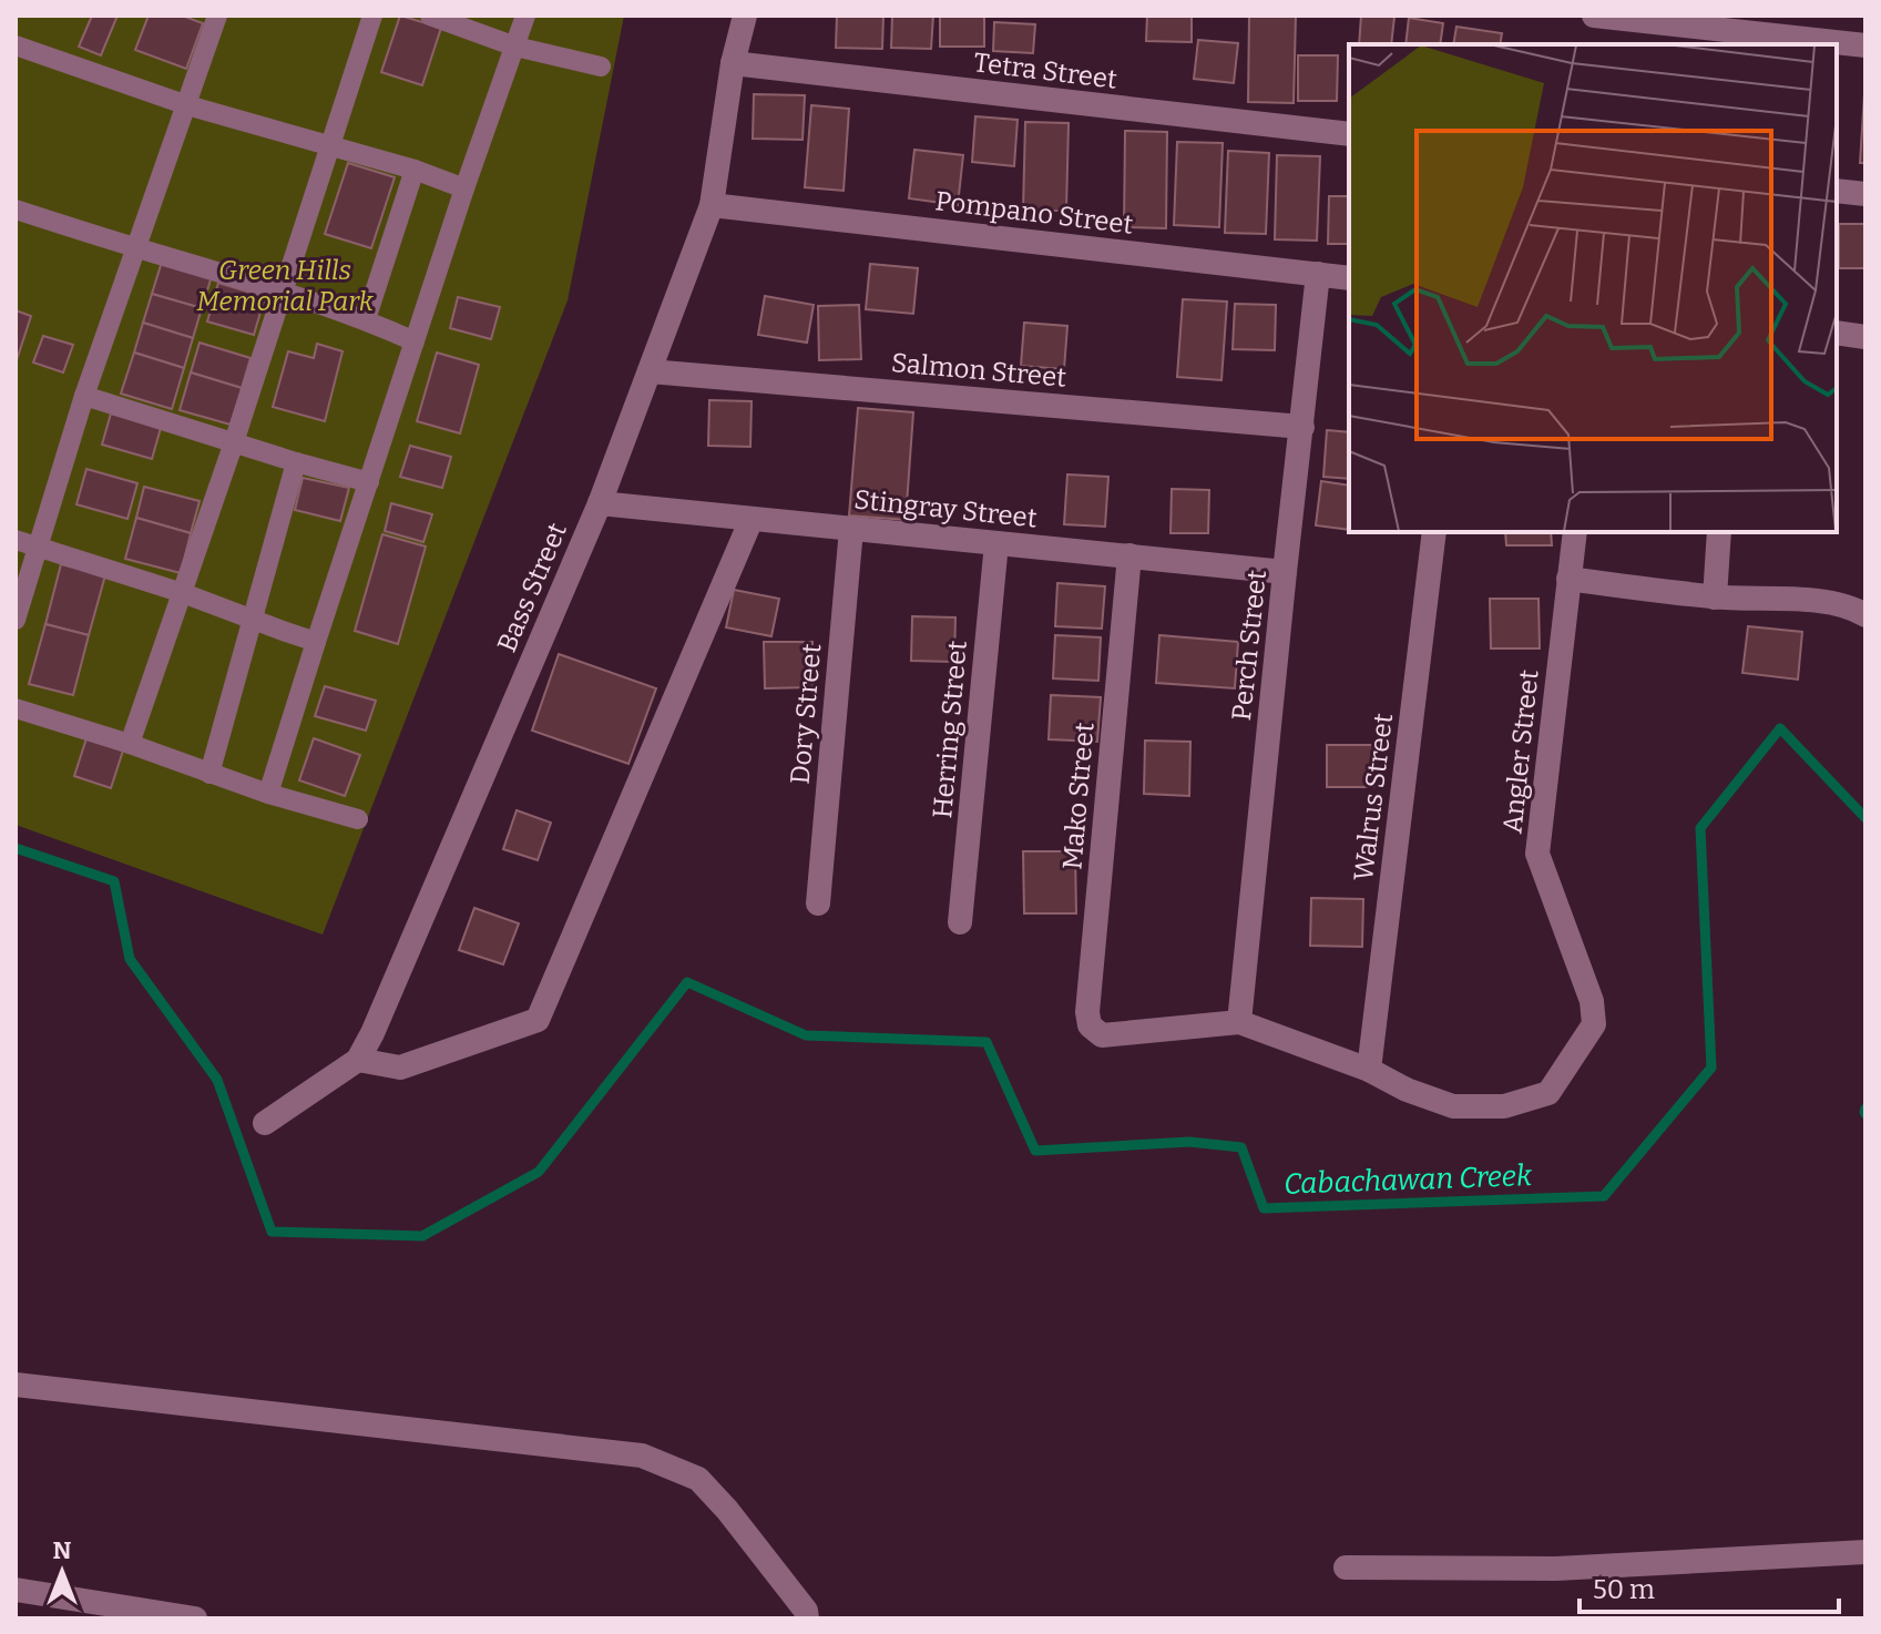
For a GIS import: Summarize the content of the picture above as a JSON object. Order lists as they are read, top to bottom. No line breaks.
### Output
{"streets":{"street":["Tetra Street","Pompano Street","Salmon Street","Stingray Street","Bass Street","Perch Street","Dory Street","Herring Street","Angler Street","Mako Street","Walrus Street"]},"crossings":[["Tetra Street","Bass Street"],["Pompano Street","Bass Street"],["Pompano Street","Perch Street"],["Salmon Street","Bass Street"],["Salmon Street","Perch Street"],["Stingray Street","Bass Street"],["Stingray Street","Perch Street"],["Stingray Street","Dory Street"],["Stingray Street","Herring Street"],["Stingray Street","Mako Street"],["Perch Street","Mako Street"],["Angler Street","Walrus Street"]],"water":["Cabachawan Creek"],"parks":["Green Hills Memorial Park"],"scale_bar":"50 m","north":"top"}
